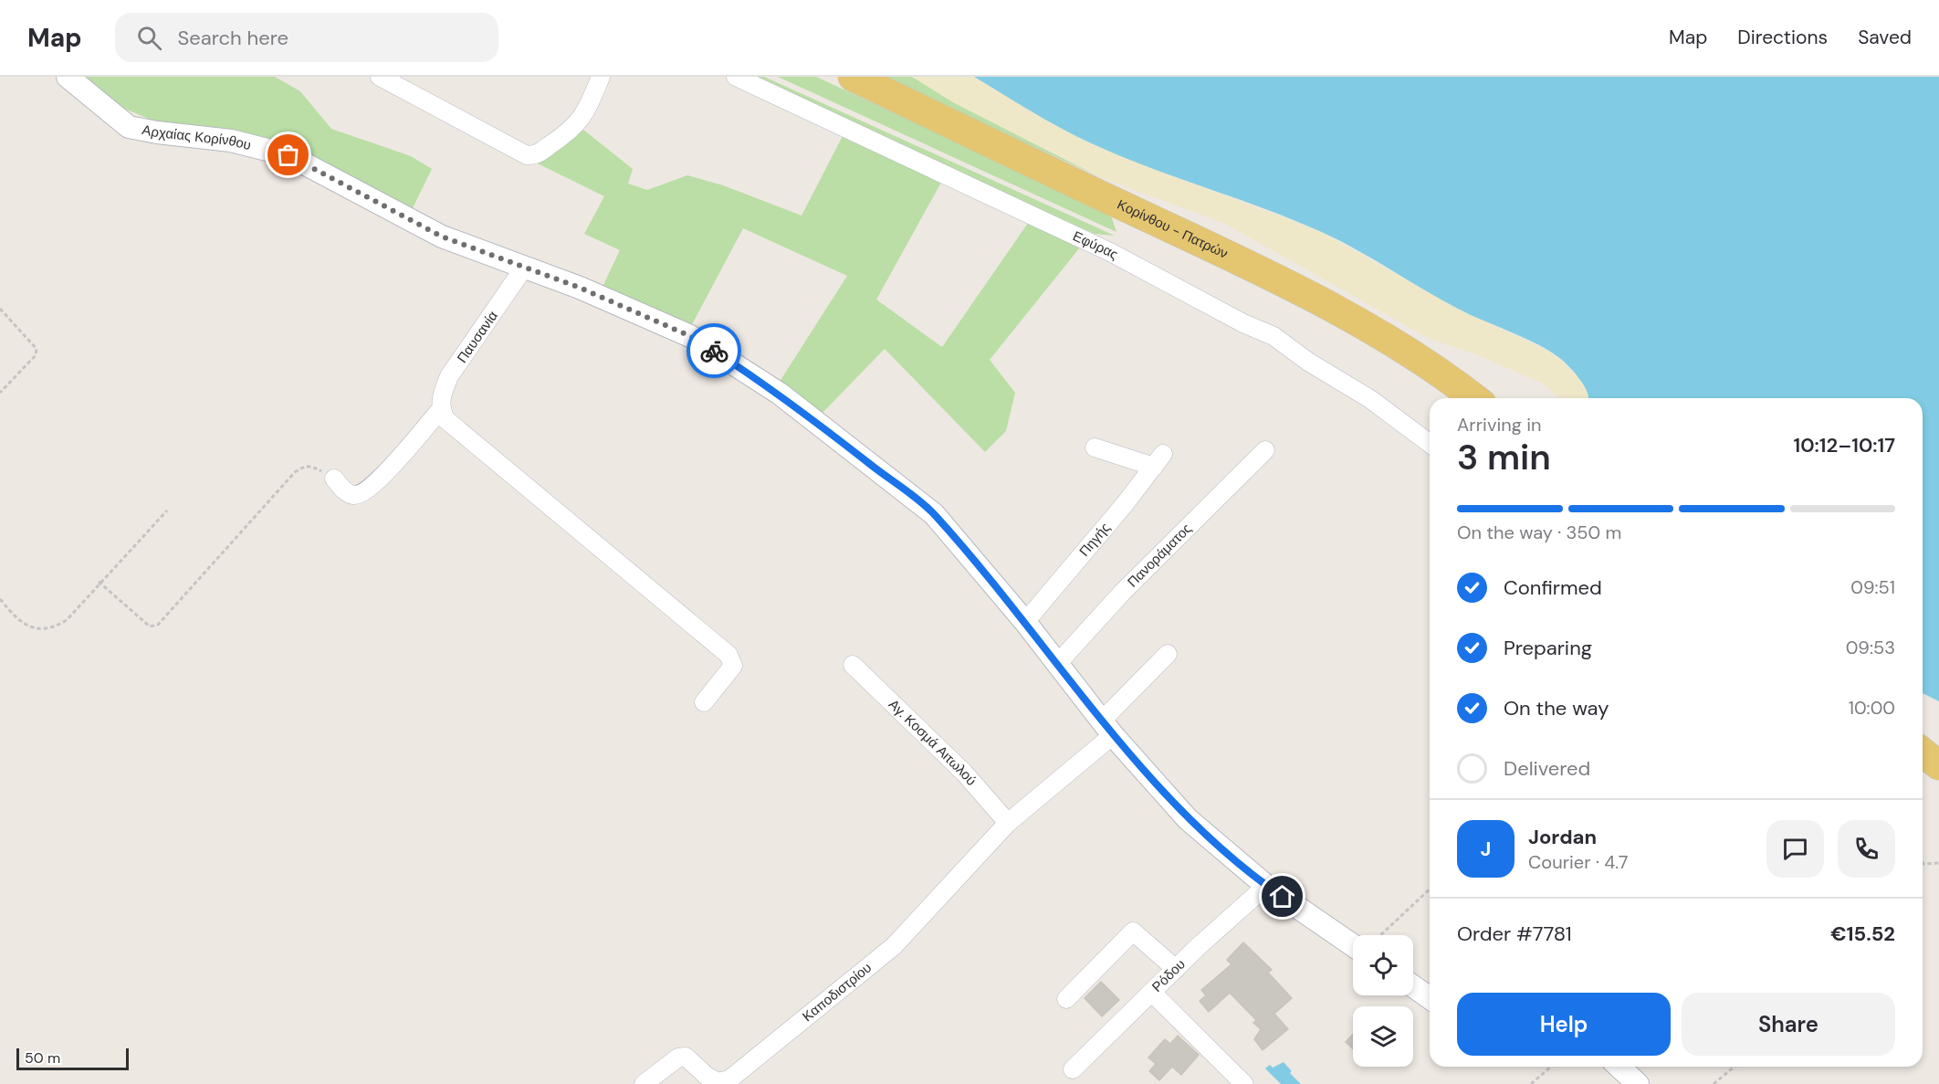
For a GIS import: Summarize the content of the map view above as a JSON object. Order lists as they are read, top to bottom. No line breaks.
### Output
{"streets":{"main road":["Κορίνθου - Πατρών"],"street":["Αρχαίας Κορίνθου","Εφύρας","Παυσανία","Πηγής","Πανοράματος","Αγ. Κοσμά Αιτωλού","Ρόδου","Καποδιστρίου"]},"crossings":[["Αρχαίας Κορίνθου","Παυσανία"],["Αρχαίας Κορίνθου","Πηγής"],["Αρχαίας Κορίνθου","Πανοράματος"],["Αρχαίας Κορίνθου","Ρόδου"],["Αγ. Κοσμά Αιτωλού","Καποδιστρίου"]],"scale_bar":"50 m","page":{"header":"Map","search":"Search here","nav":["Map","Directions","Saved"],"heading":["3 min","Arriving in","10:12–10:17"],"panel":["Jordan","Courier · 4.7","Order #7781","€15.52"],"bar":"On the way · 350 m","list":[["Confirmed","09:51"],["Preparing","09:53"],["On the way","10:00"],"Delivered"],"round":"J","buttons":["Help","Share"],"scale":"50 m"}}
